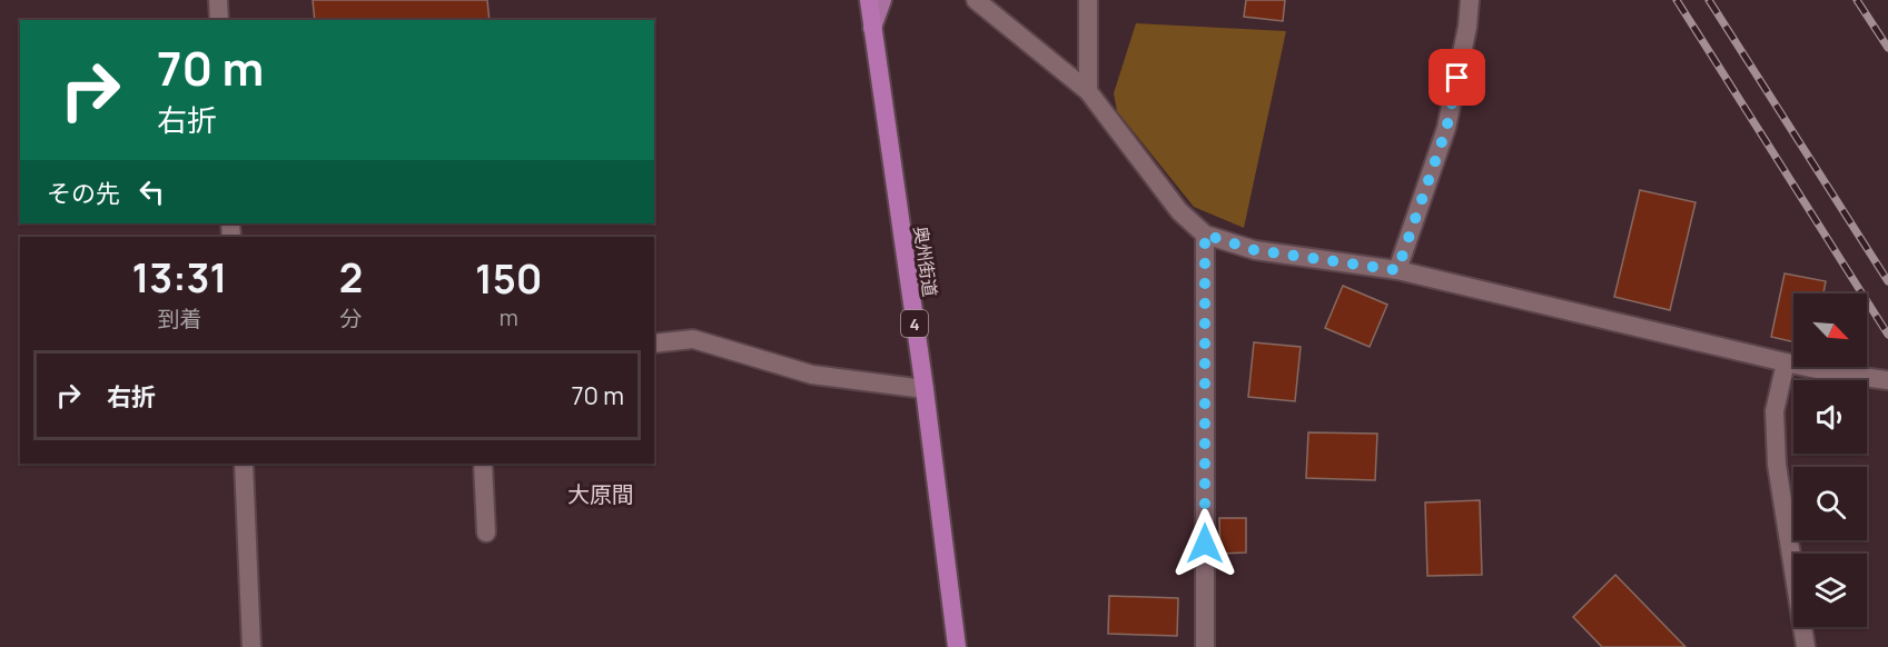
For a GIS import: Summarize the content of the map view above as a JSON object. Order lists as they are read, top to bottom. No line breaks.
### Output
{"streets":{"highway":["奥州街道","4"]},"districts":["大原間"],"north":"bottom right","page":{"turn":["70 m","右折"],"then":"その先","eta":["13:31","到着","2","分","150","m"],"list":[{"name":"右折","value":"70 m"}]}}
